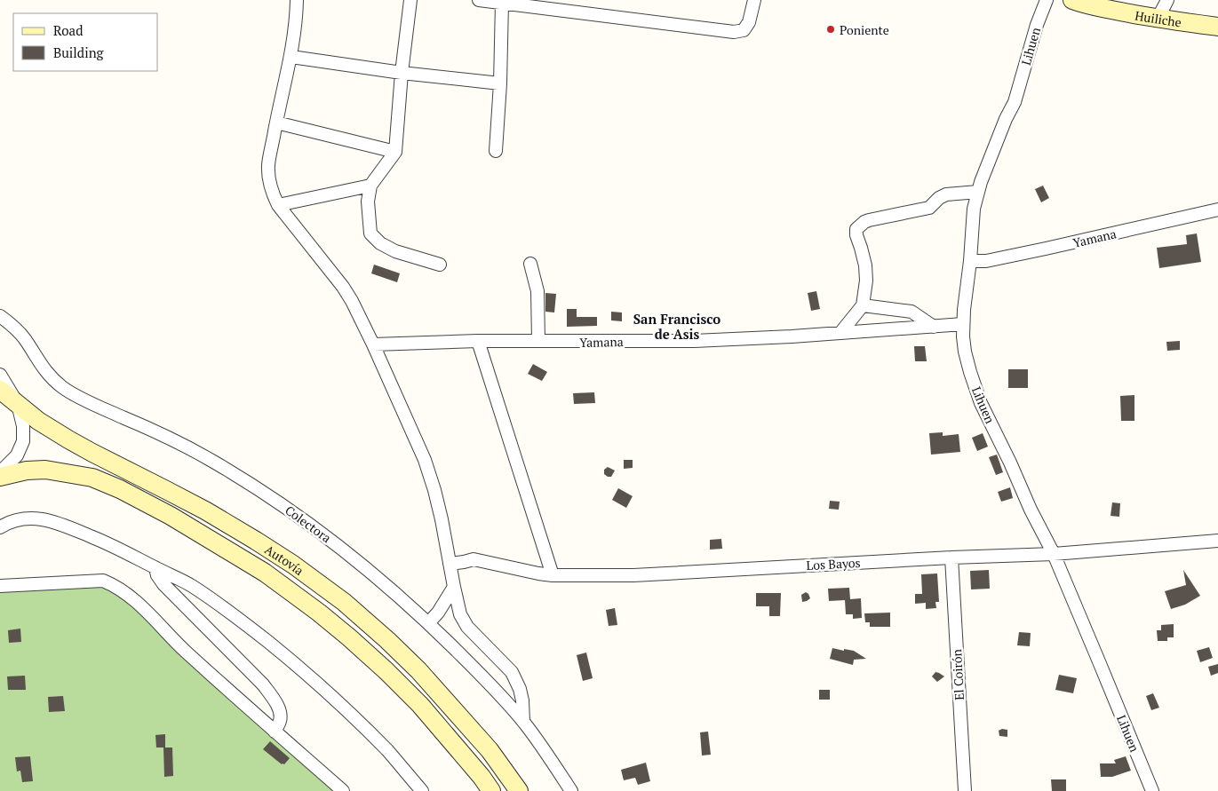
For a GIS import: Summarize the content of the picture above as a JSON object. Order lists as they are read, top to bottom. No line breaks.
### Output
{"streets":{"street":["Huiliche","Lihuen","Yamana","Colectora","Autovía","Los Bayos","El Coirón"]},"crossings":[["Lihuen","Yamana"],["Lihuen","Los Bayos"],["Los Bayos","El Coirón"]],"districts":["San Francisco de Asis"],"places":["Poniente"],"legend":["Road","Building"]}
